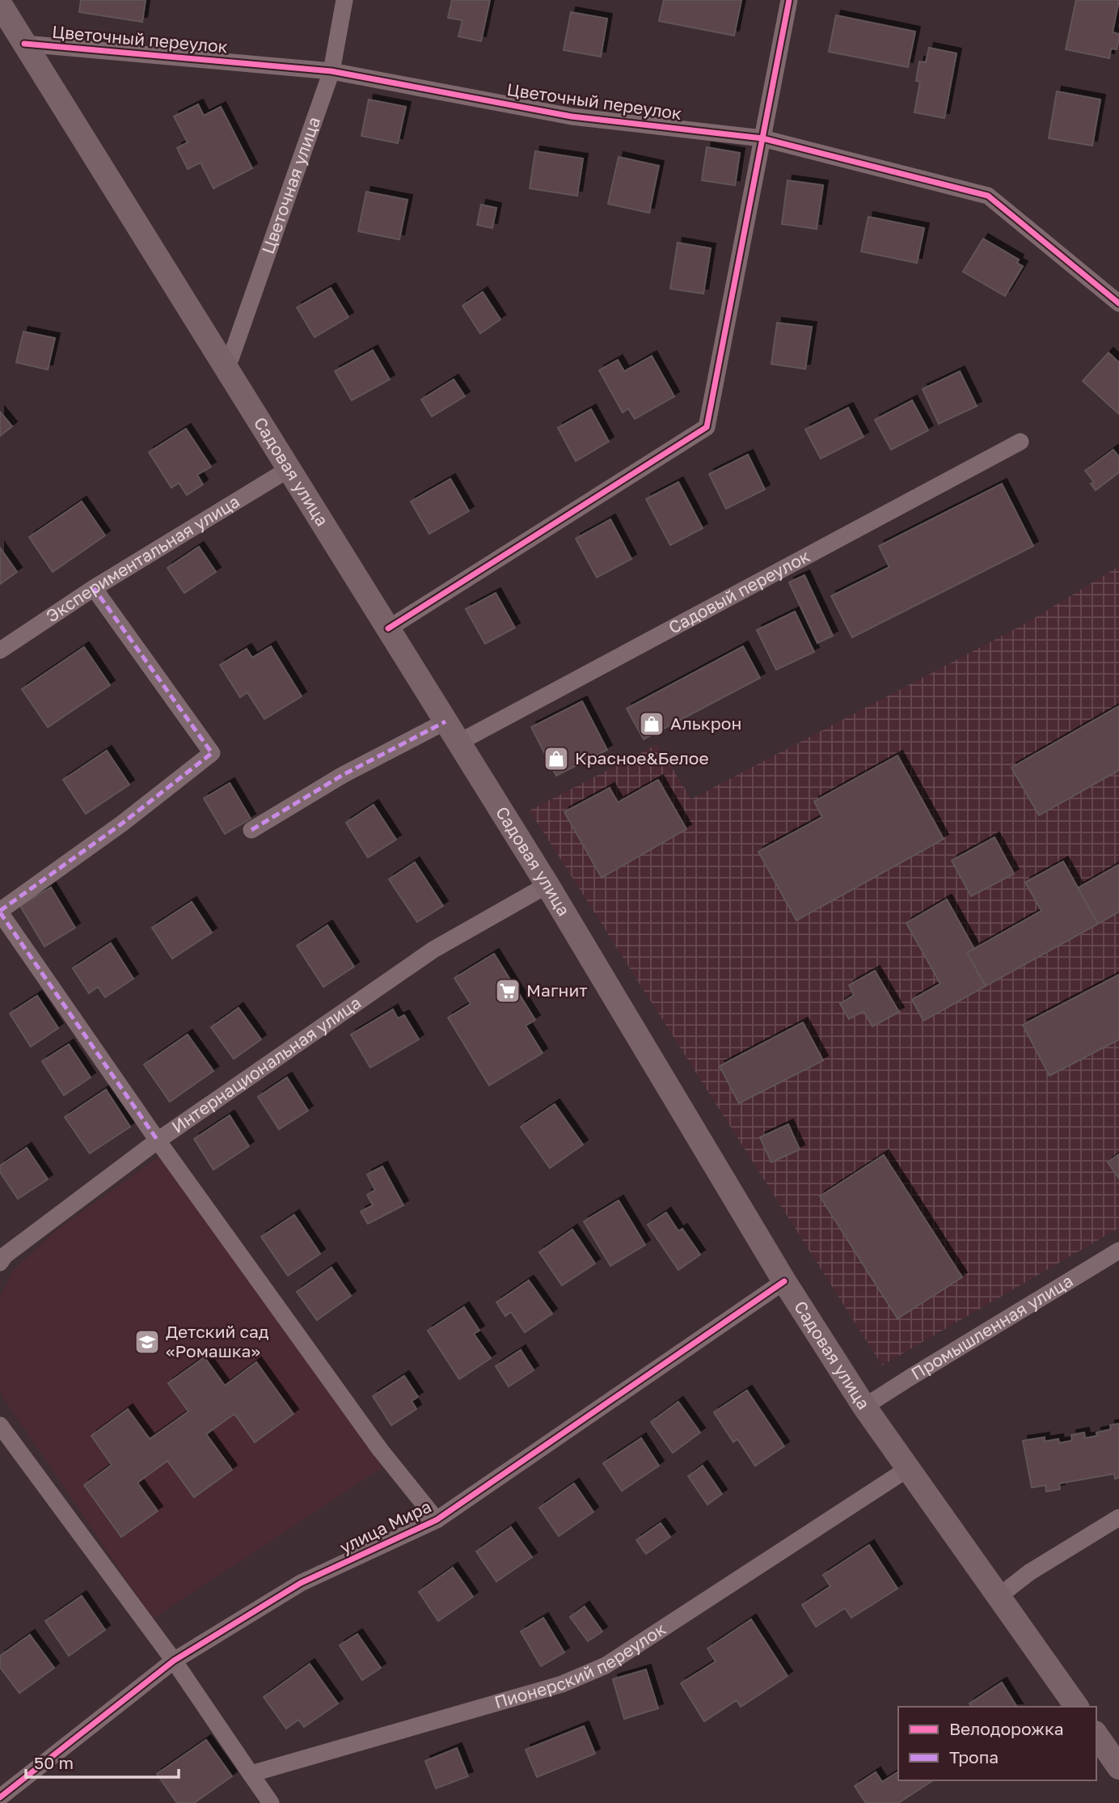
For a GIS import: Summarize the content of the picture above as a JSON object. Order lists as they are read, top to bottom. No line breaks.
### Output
{"streets":{"main road":["Садовая улица"],"street":["Цветочный переулок","Цветочная улица","Экспериментальная улица","Садовый переулок","Интернациональная улица","Промышленная улица","улица Мира","Пионерский переулок"]},"crossings":[["Цветочный переулок","Цветочная улица"],["Цветочный переулок","Садовая улица"],["Цветочная улица","Садовая улица"],["Садовая улица","Экспериментальная улица"],["Садовая улица","Садовый переулок"],["Садовая улица","Интернациональная улица"],["Садовая улица","Промышленная улица"],["Садовая улица","улица Мира"],["Садовая улица","Пионерский переулок"]],"places":{"shop":["Алькрон","Красное&Белое"],"supermarket":["Магнит"],"school or university":["Детский сад «Ромашка»"]},"legend":["Велодорожка","Тропа"],"scale_bar":"50 m"}
